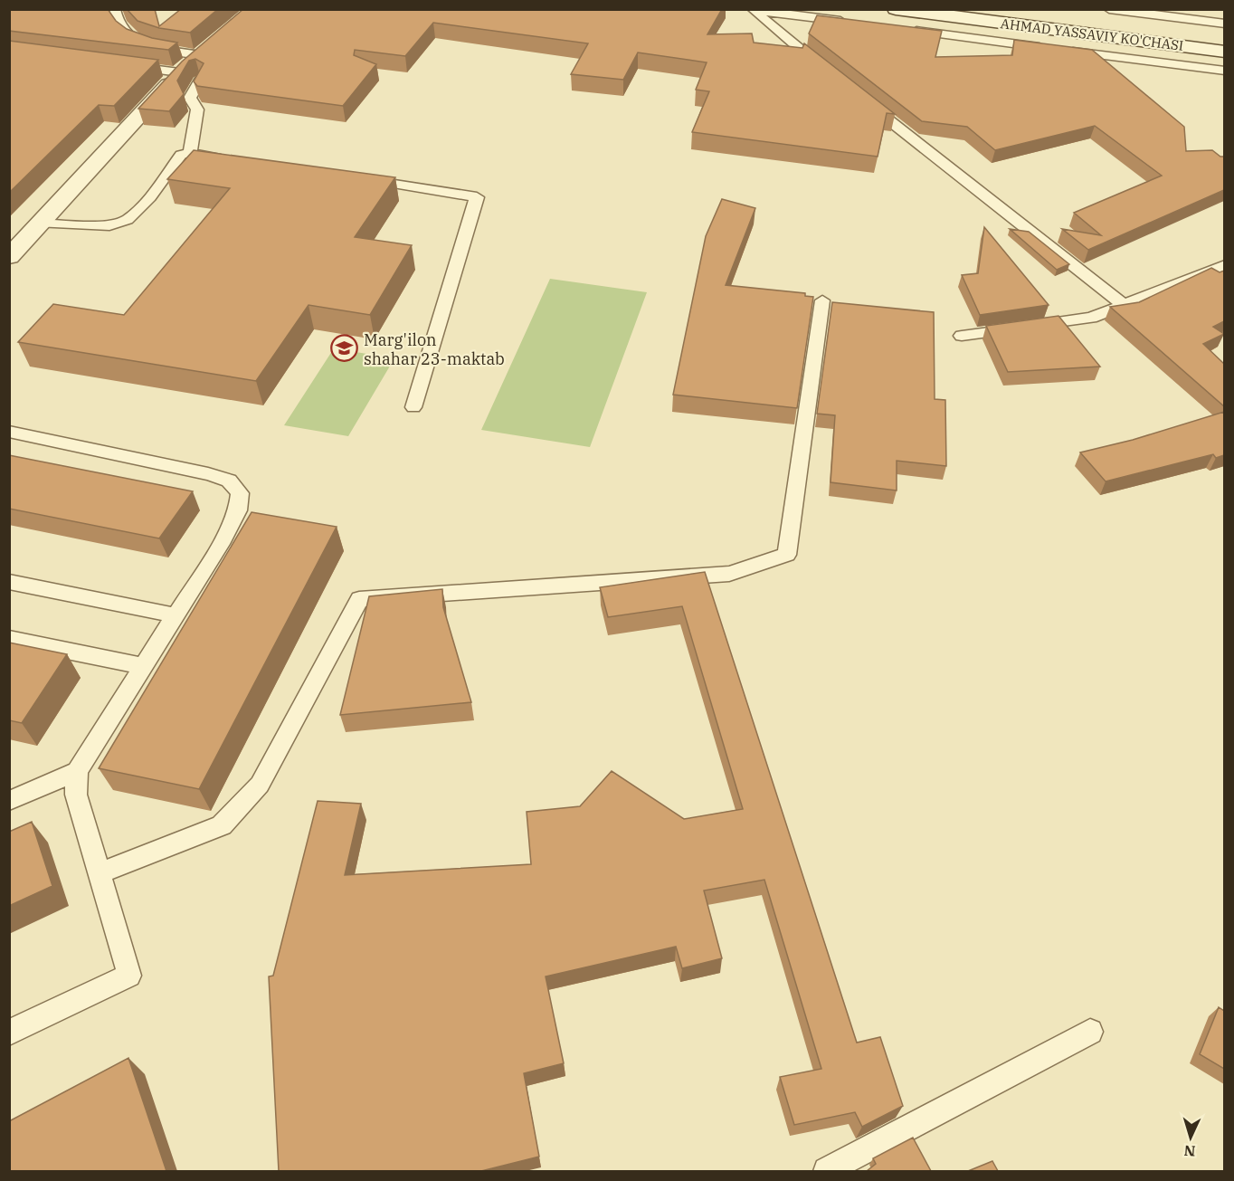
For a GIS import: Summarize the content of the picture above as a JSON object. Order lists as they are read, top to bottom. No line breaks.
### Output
{"streets":{"street":["AHMAD YASSAVIY KO'CHASI"]},"places":{"school or university":["Marg'ilon shahar 23-maktab"]},"north":"bottom"}
